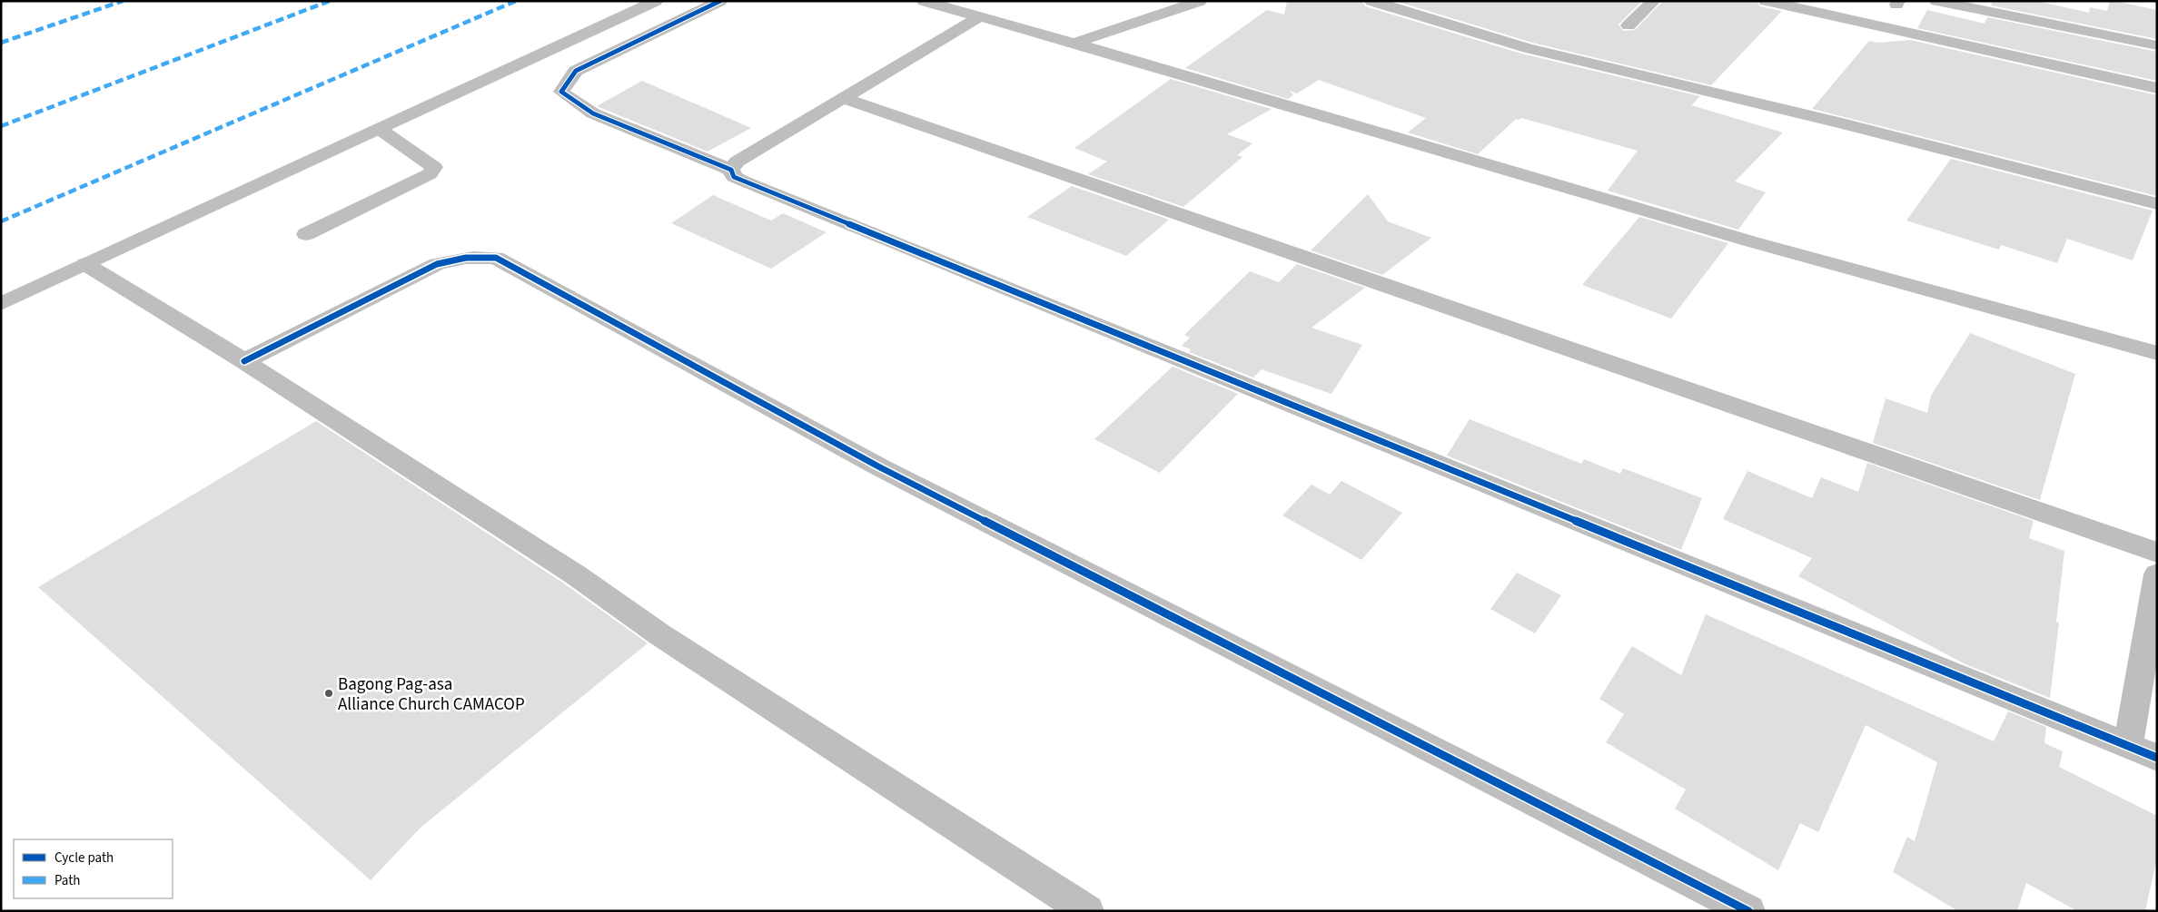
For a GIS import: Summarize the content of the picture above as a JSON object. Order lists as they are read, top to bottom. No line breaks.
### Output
{"places":["Bagong Pag-asa Alliance Church CAMACOP"],"legend":["Cycle path","Path"]}
